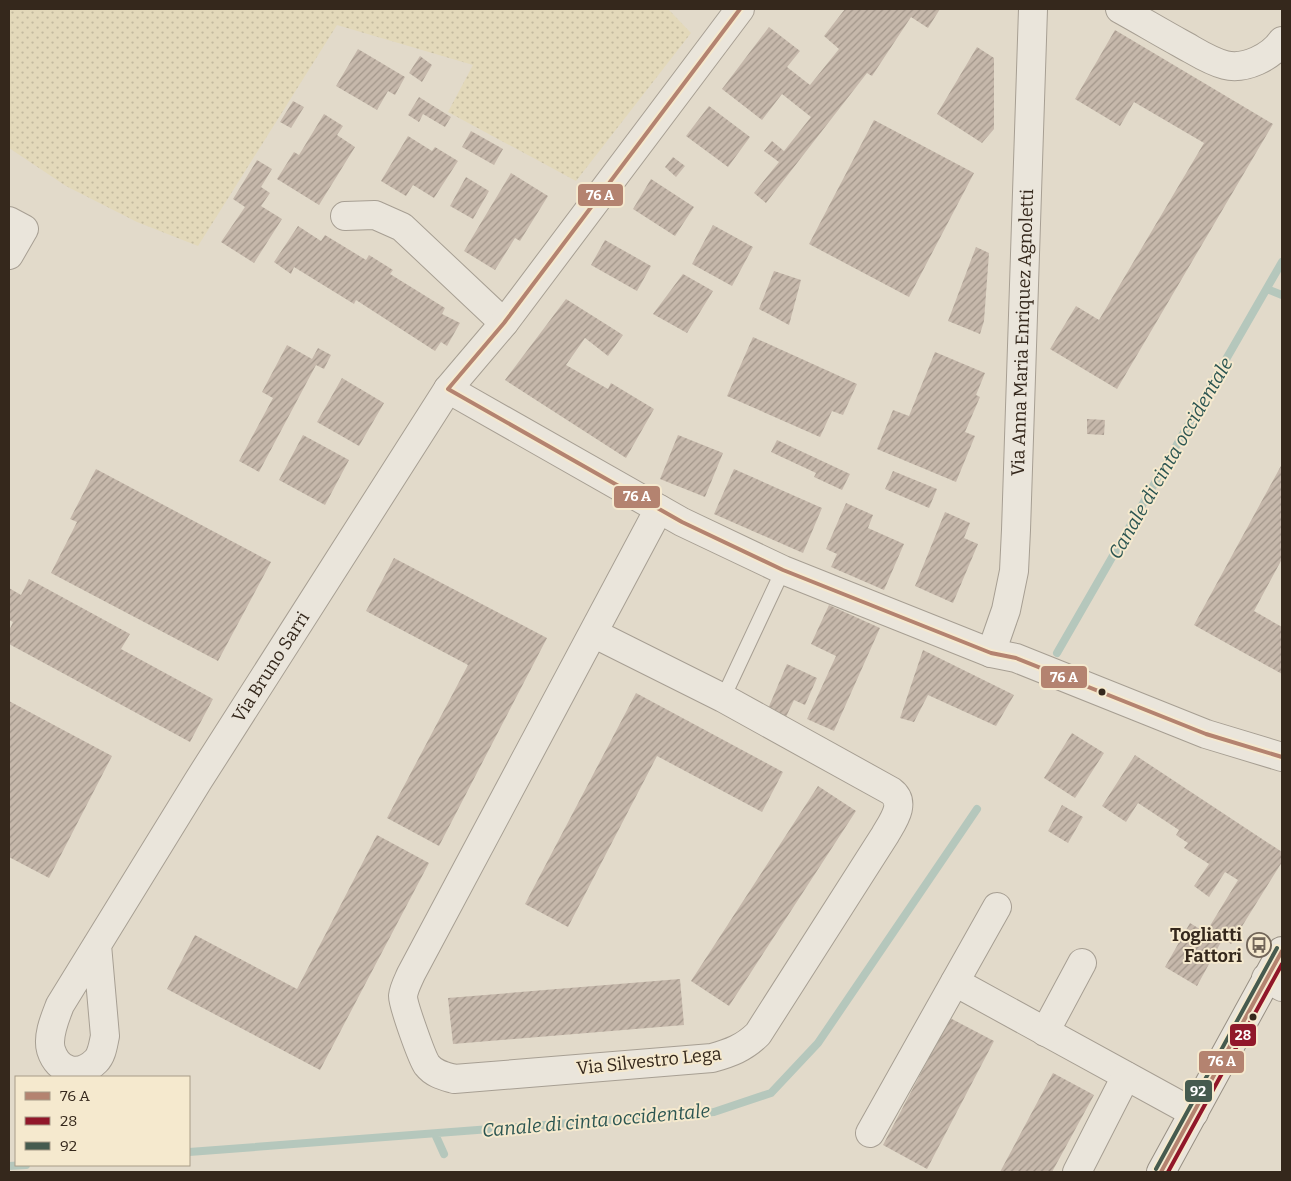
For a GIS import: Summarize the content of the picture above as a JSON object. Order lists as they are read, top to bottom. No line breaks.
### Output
{"streets":{"street":["Via Anna Maria Enriquez Agnoletti","Via Bruno Sarri","Via Silvestro Lega"]},"water":["Canale di cinta occidentale"],"places":{"bus stop":["Togliatti Fattori"]},"lines":["transit line 92","transit line 28"],"legend":["76 A","28","92"]}
